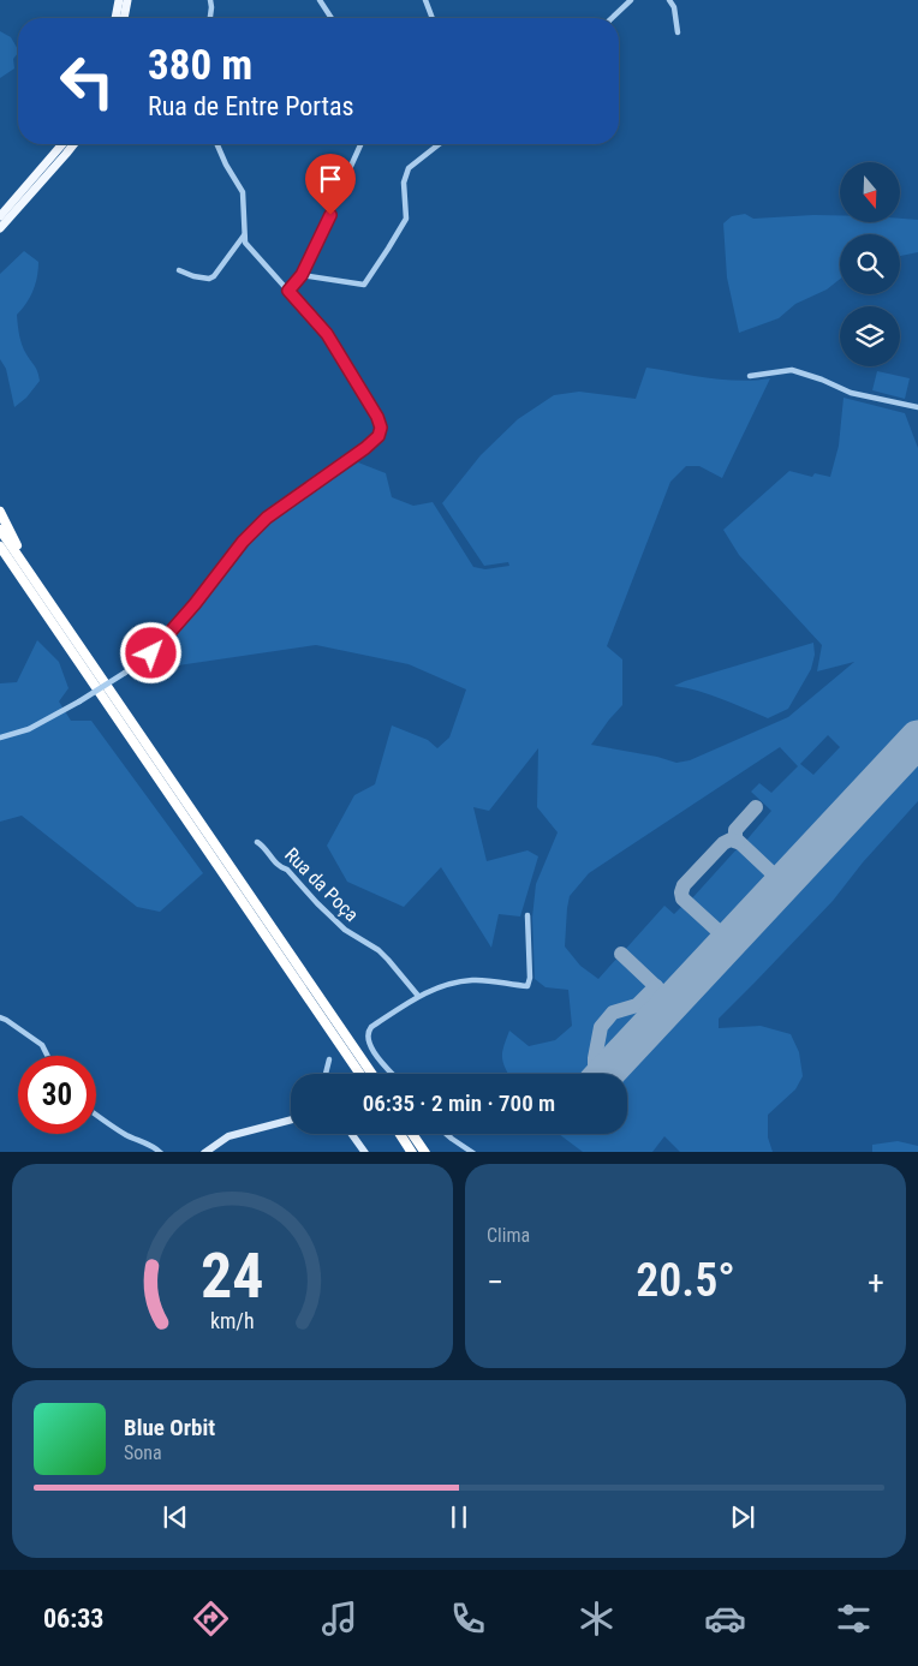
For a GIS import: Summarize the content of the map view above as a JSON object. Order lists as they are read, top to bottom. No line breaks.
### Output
{"streets":{"street":["Rua da Poça"]},"north":"bottom","page":{"turn":["380 m","Rua de Entre Portas"],"limit":"30","trip":"06:35 · 2 min · 700 m","tile":"Clima","heat":["−","20.5°","+"],"song":["Blue Orbit","Sona"],"tabs":"06:33","gauge":["24","km/h"]}}
